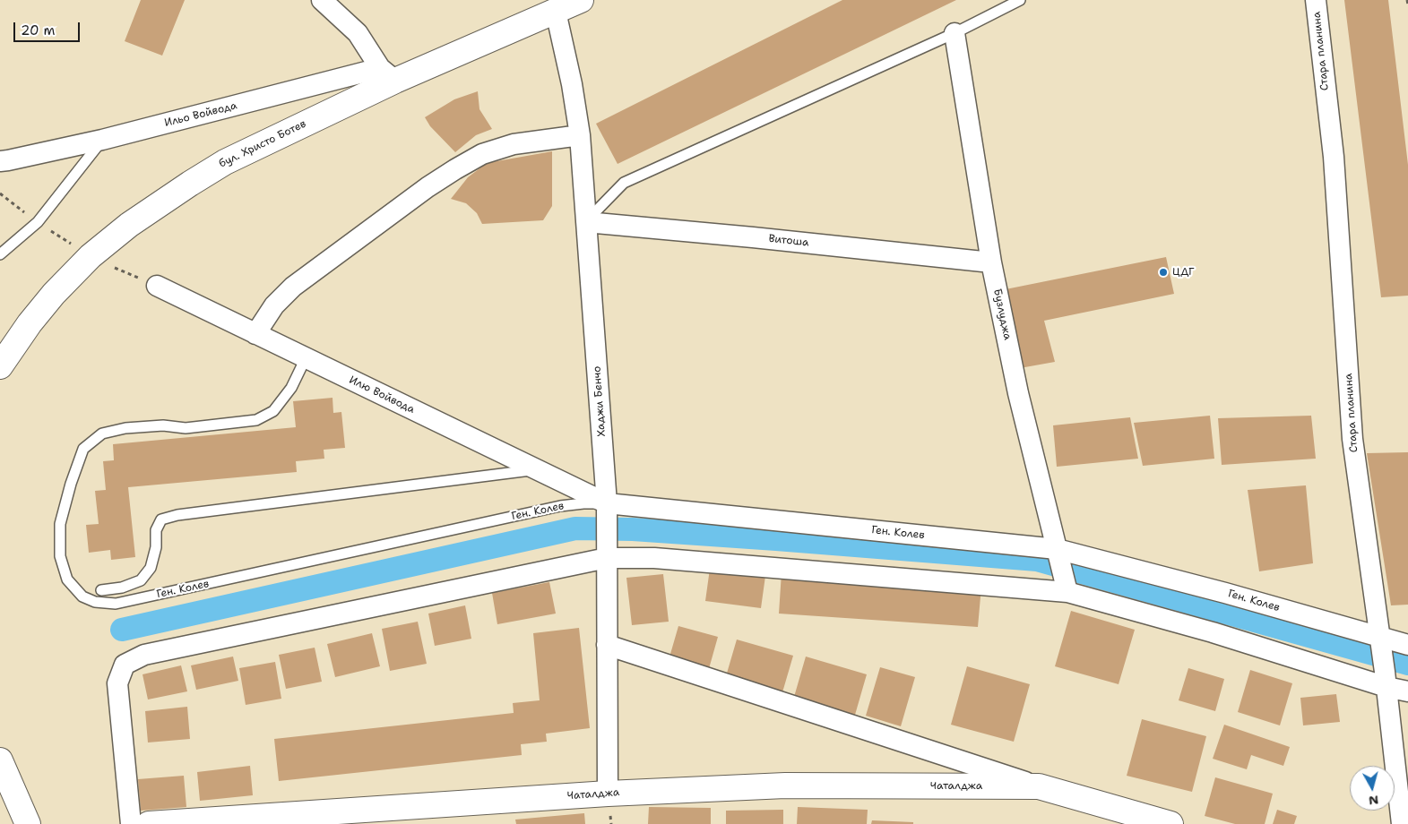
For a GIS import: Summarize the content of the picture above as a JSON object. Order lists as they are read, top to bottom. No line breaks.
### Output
{"streets":{"street":["Стара планина","Ильо Войвода","бул. Христо Ботев","Витоша","Бузлуджа","Илю Войвода","Хаджи Бенчо","Ген. Колев","Чаталджа"]},"crossings":[["Стара планина","Ген. Колев"],["Ильо Войвода","бул. Христо Ботев"],["бул. Христо Ботев","Хаджи Бенчо"],["Витоша","Бузлуджа"],["Витоша","Хаджи Бенчо"],["Бузлуджа","Ген. Колев"],["Илю Войвода","Хаджи Бенчо"],["Илю Войвода","Ген. Колев"],["Хаджи Бенчо","Ген. Колев"],["Хаджи Бенчо","Чаталджа"]],"places":["ЦДГ"],"scale_bar":"20 m","north":"bottom"}
